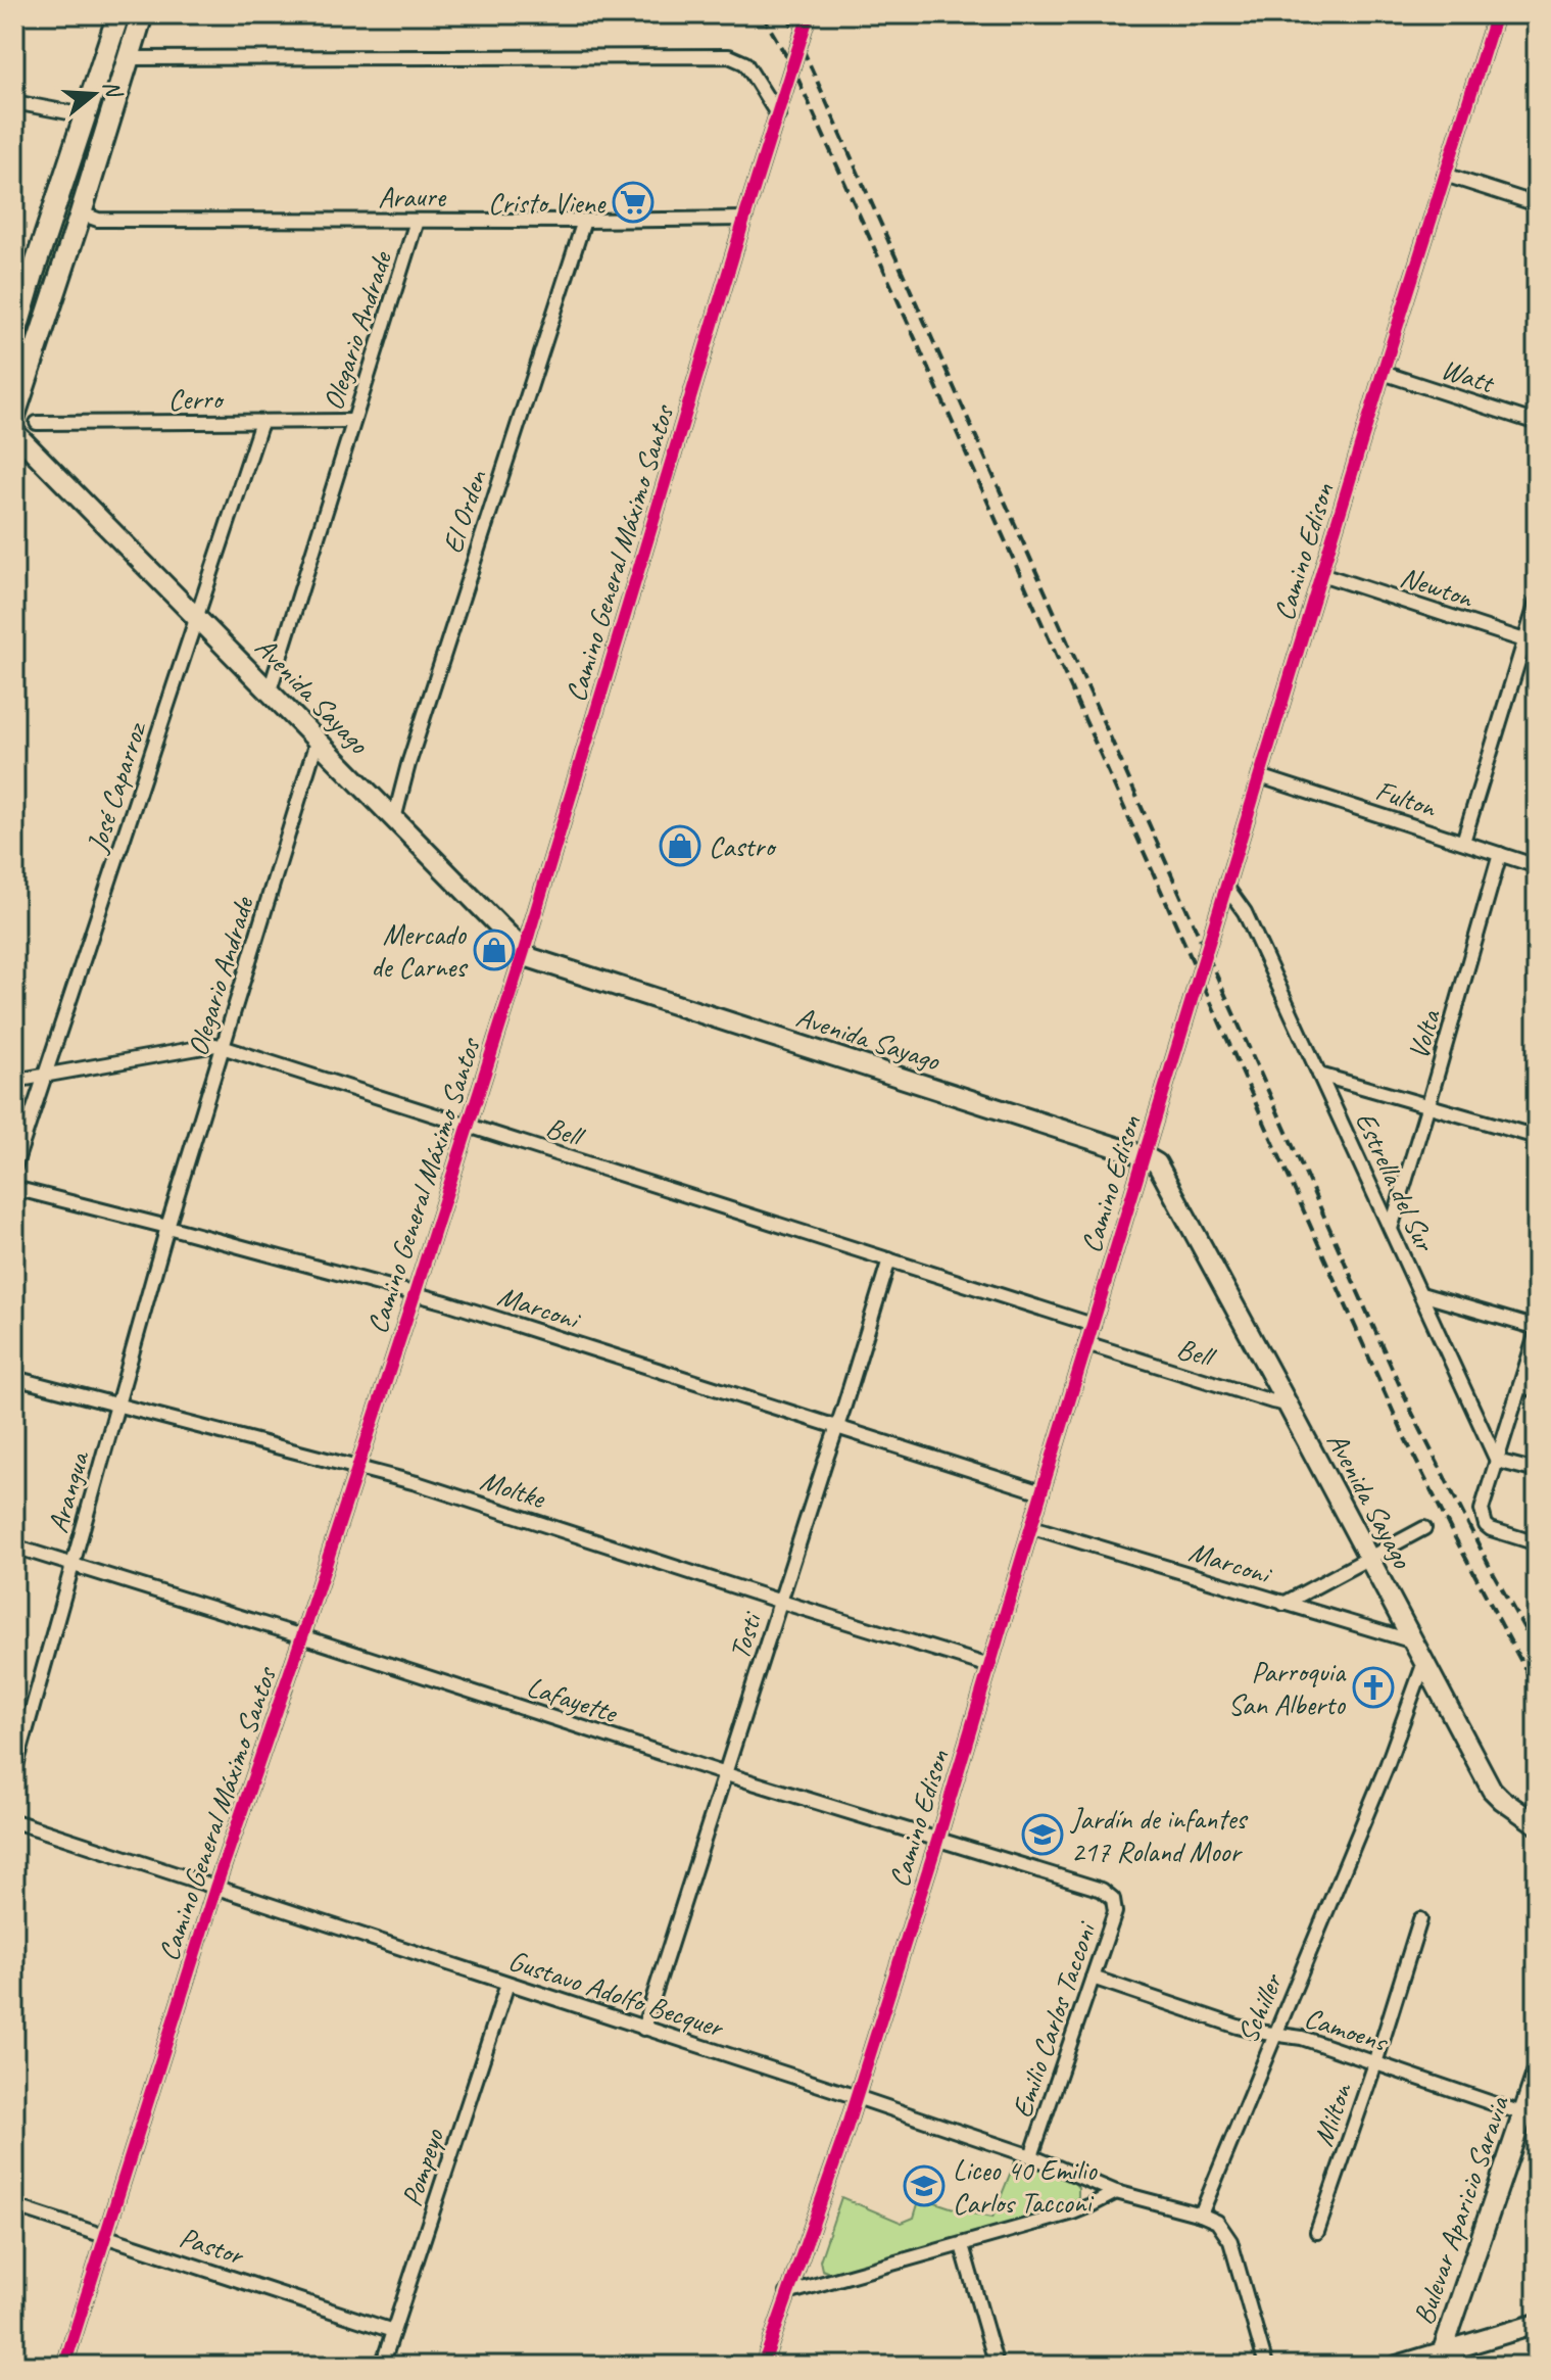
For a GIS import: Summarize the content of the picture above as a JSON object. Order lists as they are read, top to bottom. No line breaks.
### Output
{"streets":{"street":["Araure","Olegario Andrade","Watt","Cerro","El Orden","Camino Edison","Camino General Máximo Santos","Newton","Avenida Sayago","José Caparroz","Fulton","Volta","Bell","Estrella del Sur","Marconi","Moltke","Arangua","Tosti","Lafayette","Gustavo Adolfo Becquer","Schiller","Emilio Carlos Tacconi","Camoens","Milton","Pompeyo","Bulevar Aparicio Saravia","Pastor"]},"crossings":[["Araure","Olegario Andrade"],["Araure","El Orden"],["Araure","Camino General Máximo Santos"],["Olegario Andrade","Cerro"],["Olegario Andrade","Avenida Sayago"],["Olegario Andrade","Bell"],["Olegario Andrade","Marconi"],["Olegario Andrade","Arangua"],["Watt","Camino Edison"],["Cerro","José Caparroz"],["El Orden","Avenida Sayago"],["Camino Edison","Newton"],["Camino Edison","Avenida Sayago"],["Camino Edison","Fulton"],["Camino Edison","Bell"],["Camino Edison","Estrella del Sur"],["Camino Edison","Marconi"],["Camino Edison","Moltke"],["Camino Edison","Lafayette"],["Camino Edison","Gustavo Adolfo Becquer"],["Camino General Máximo Santos","Avenida Sayago"],["Camino General Máximo Santos","Bell"],["Camino General Máximo Santos","Marconi"],["Camino General Máximo Santos","Moltke"],["Camino General Máximo Santos","Lafayette"],["Camino General Máximo Santos","Gustavo Adolfo Becquer"],["Camino General Máximo Santos","Pastor"],["Avenida Sayago","José Caparroz"],["Avenida Sayago","Bell"],["Avenida Sayago","Marconi"],["Avenida Sayago","Schiller"],["José Caparroz","Bell"],["Fulton","Volta"],["Volta","Estrella del Sur"],["Bell","Tosti"],["Marconi","Arangua"],["Marconi","Tosti"],["Moltke","Arangua"],["Moltke","Tosti"],["Arangua","Lafayette"],["Tosti","Lafayette"],["Tosti","Gustavo Adolfo Becquer"],["Lafayette","Emilio Carlos Tacconi"],["Gustavo Adolfo Becquer","Schiller"],["Gustavo Adolfo Becquer","Emilio Carlos Tacconi"],["Gustavo Adolfo Becquer","Pompeyo"],["Schiller","Camoens"],["Emilio Carlos Tacconi","Camoens"],["Camoens","Milton"],["Camoens","Bulevar Aparicio Saravia"],["Pompeyo","Pastor"]],"places":{"supermarket":["Cristo Viene"],"shop":["Castro","Mercado de Carnes"],"church":["Parroquia San Alberto"],"school or university":["Jardín de infantes 217 Roland Moor","Liceo 40 Emilio Carlos Tacconi"]},"north":"right"}
